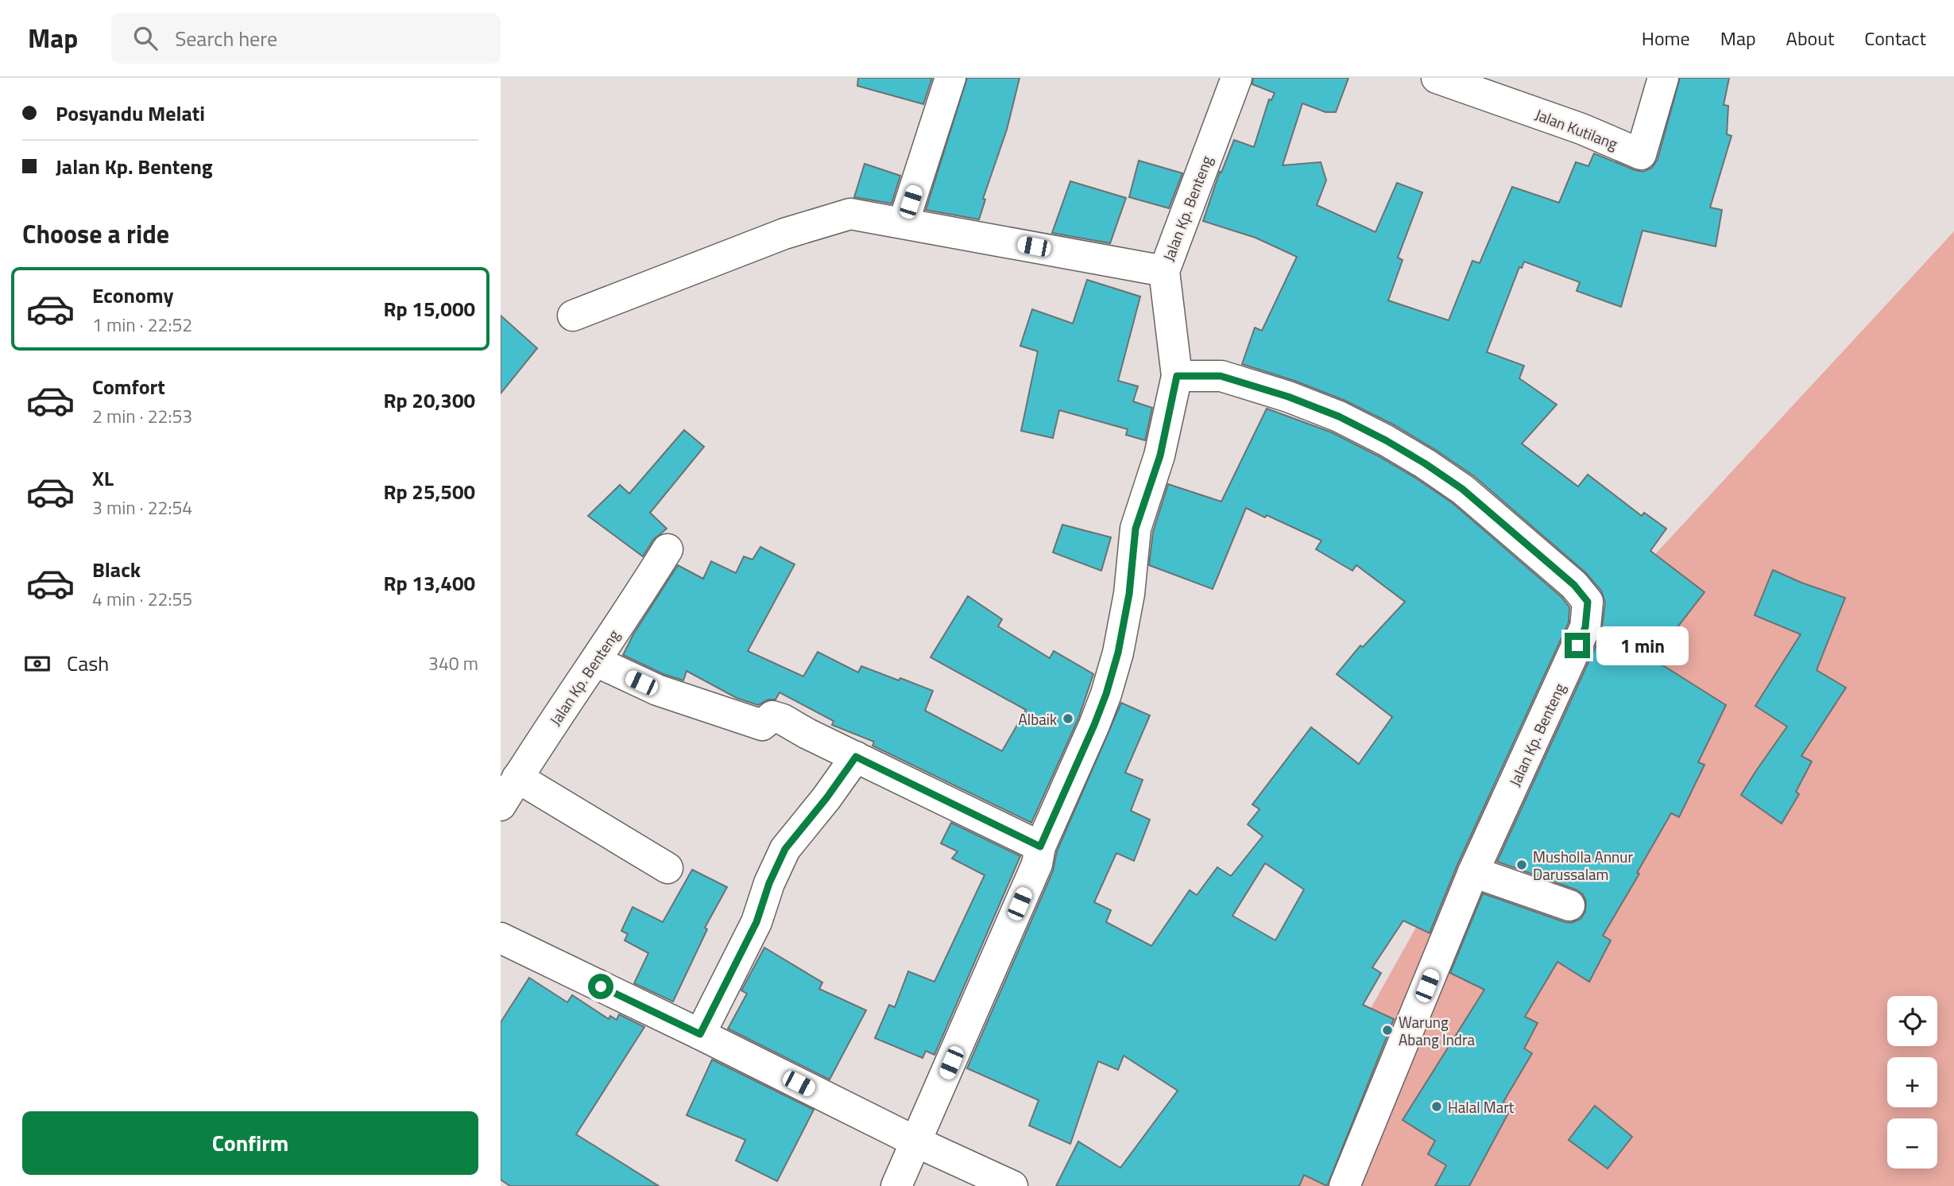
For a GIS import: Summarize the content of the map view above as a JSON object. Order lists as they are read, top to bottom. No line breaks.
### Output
{"streets":{"street":["Jalan Kutilang","Jalan Kp. Benteng"]},"places":["Albaik","Musholla Annur Darussalam","Warung Abang Indra","Halal Mart"],"page":{"header":"Map","search":"Search here","nav":["Home","Map","About","Contact"],"banner":["Posyandu Melati","Jalan Kp. Benteng"],"heading":"Choose a ride","list":[{"name":"Economy","note":"1 min · 22:52","value":"Rp 15,000"},{"name":"Comfort","note":"2 min · 22:53","value":"Rp 20,300"},{"name":"XL","note":"3 min · 22:54","value":"Rp 25,500"},{"name":"Black","note":"4 min · 22:55","value":"Rp 13,400"}],"bubble":"1 min","pay":["Cash","340 m"],"map_buttons":["+","−"],"buttons":"Confirm"}}
